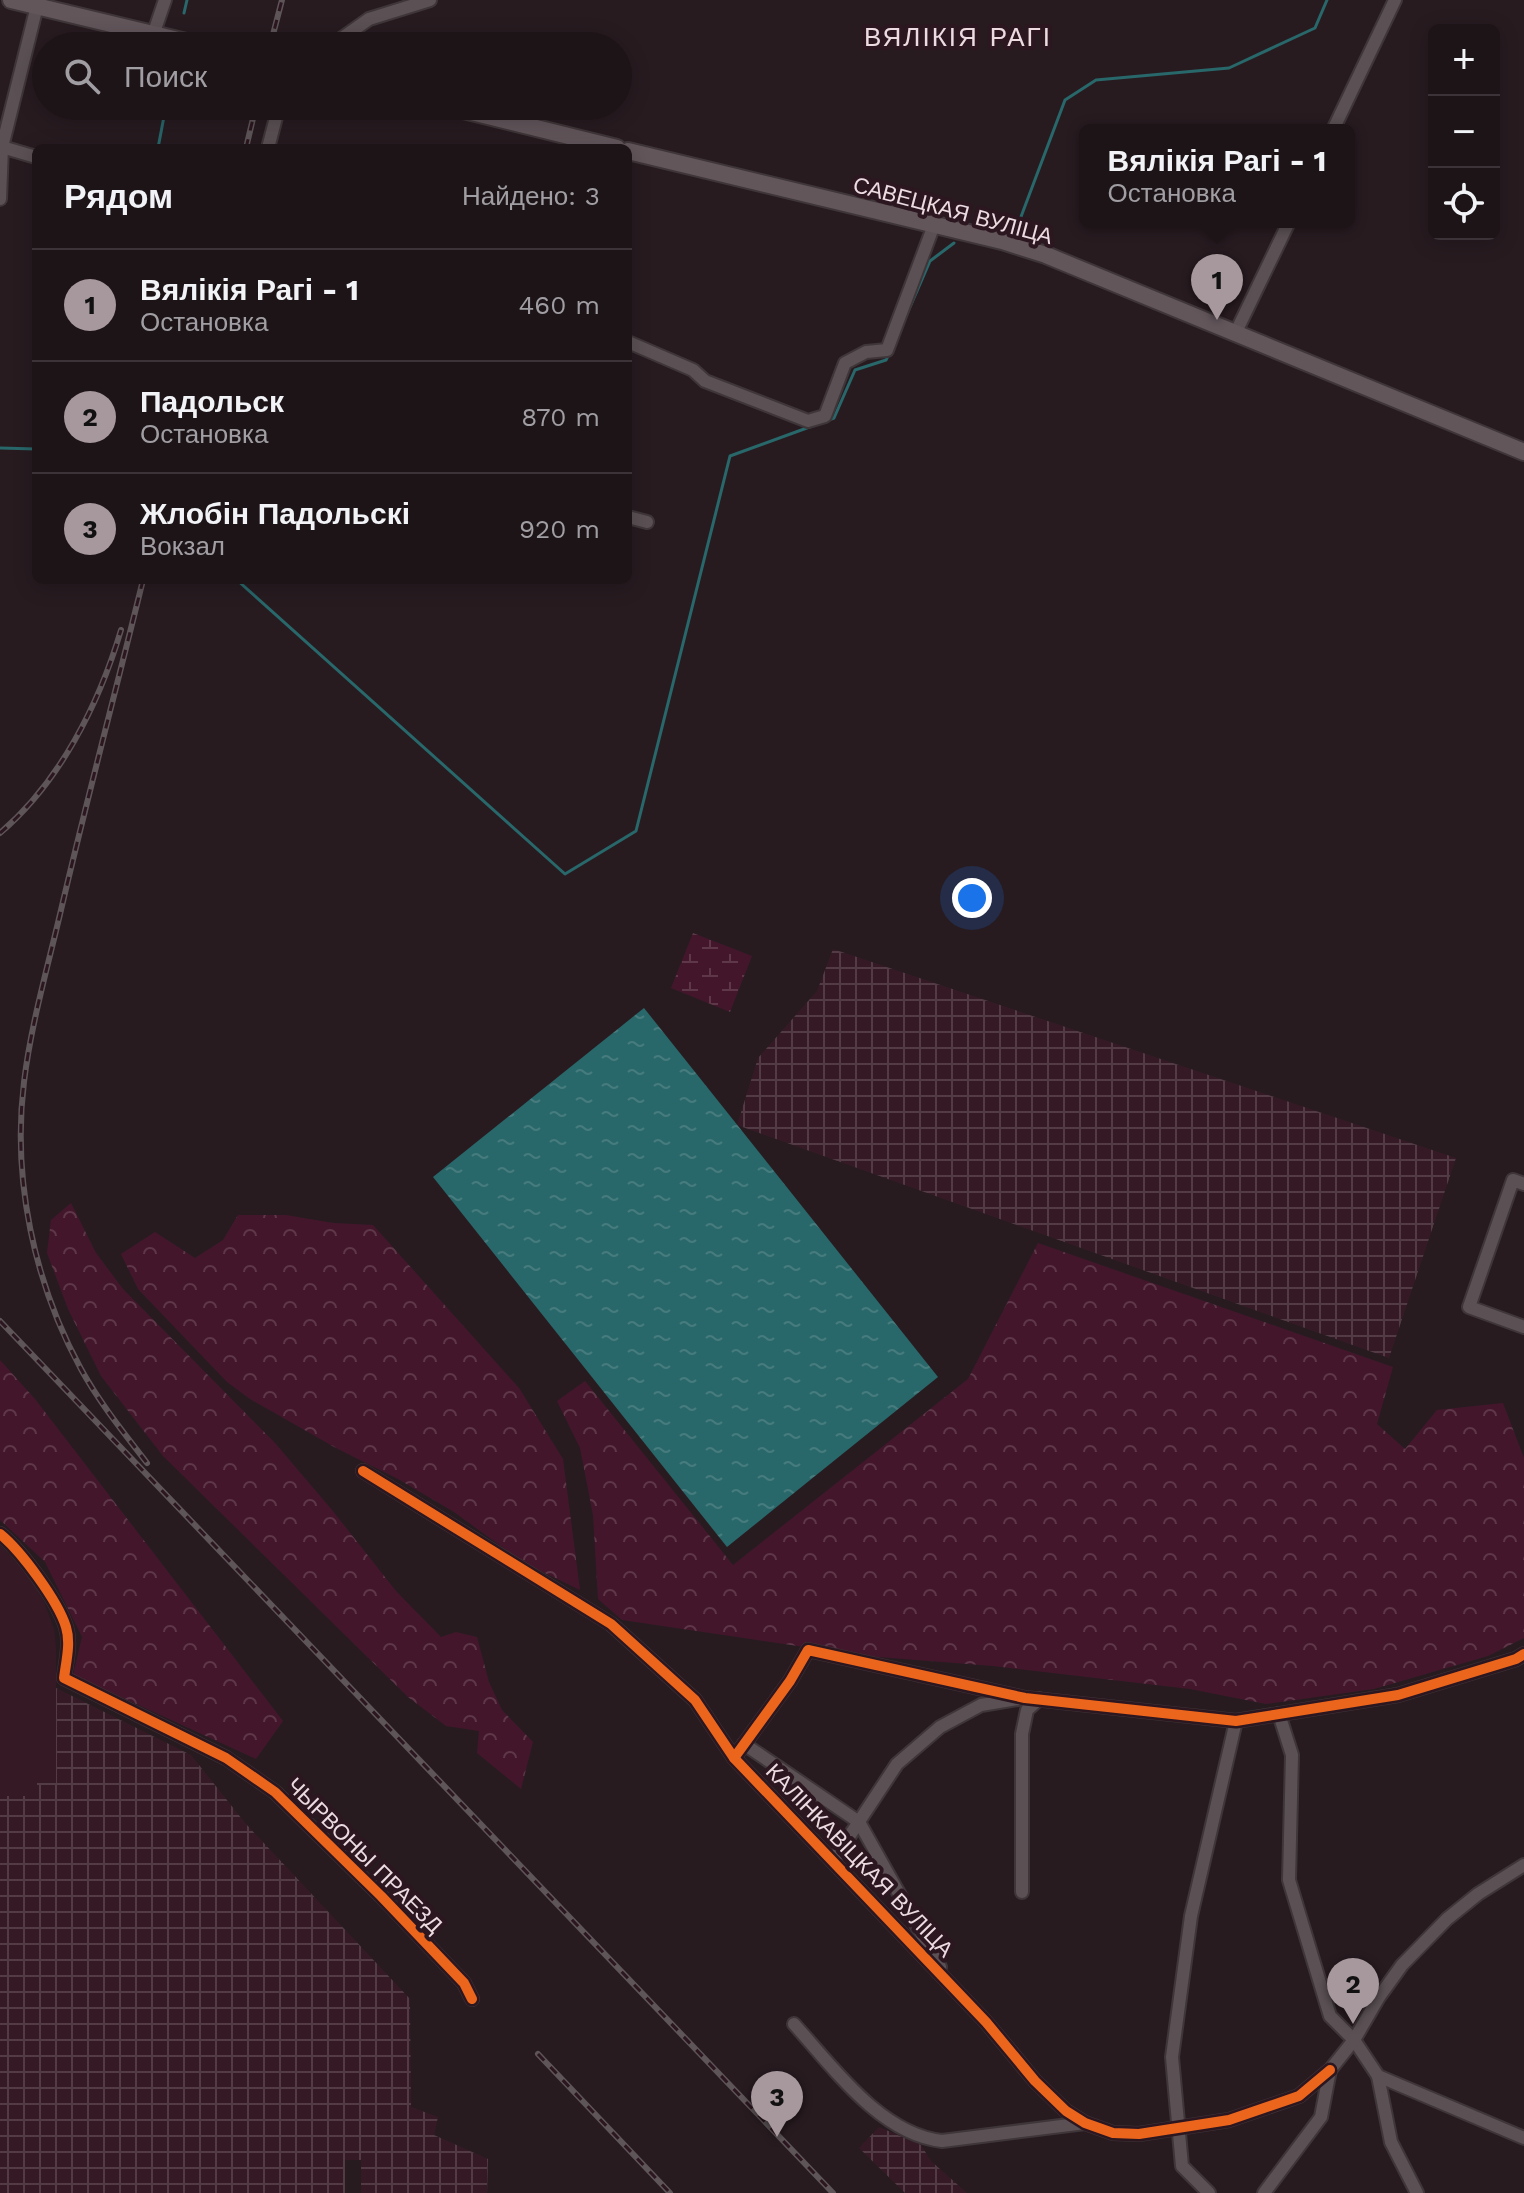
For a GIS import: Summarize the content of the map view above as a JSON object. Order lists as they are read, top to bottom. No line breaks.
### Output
{"streets":{"main road":["САВЕЦКАЯ ВУЛІЦА"],"street":["ЧЫРВОНЫ ПРАЕЗД","КАЛІНКАВІЦКАЯ ВУЛІЦА"]},"districts":["ВЯЛІКІЯ РАГІ"],"page":{"map_buttons":["+","−"],"search":"Поиск","popup":["Вялікія Рагі - 1","Остановка"],"heading":["Рядом","Найдено: 3"],"list":[{"mark":"1","name":"Вялікія Рагі - 1","note":"Остановка","value":"460 m"},{"mark":"2","name":"Падольск","note":"Остановка","value":"870 m"},{"mark":"3","name":"Жлобін Падольскі","note":"Вокзал","value":"920 m"}],"pins":["1","2","3"]}}
